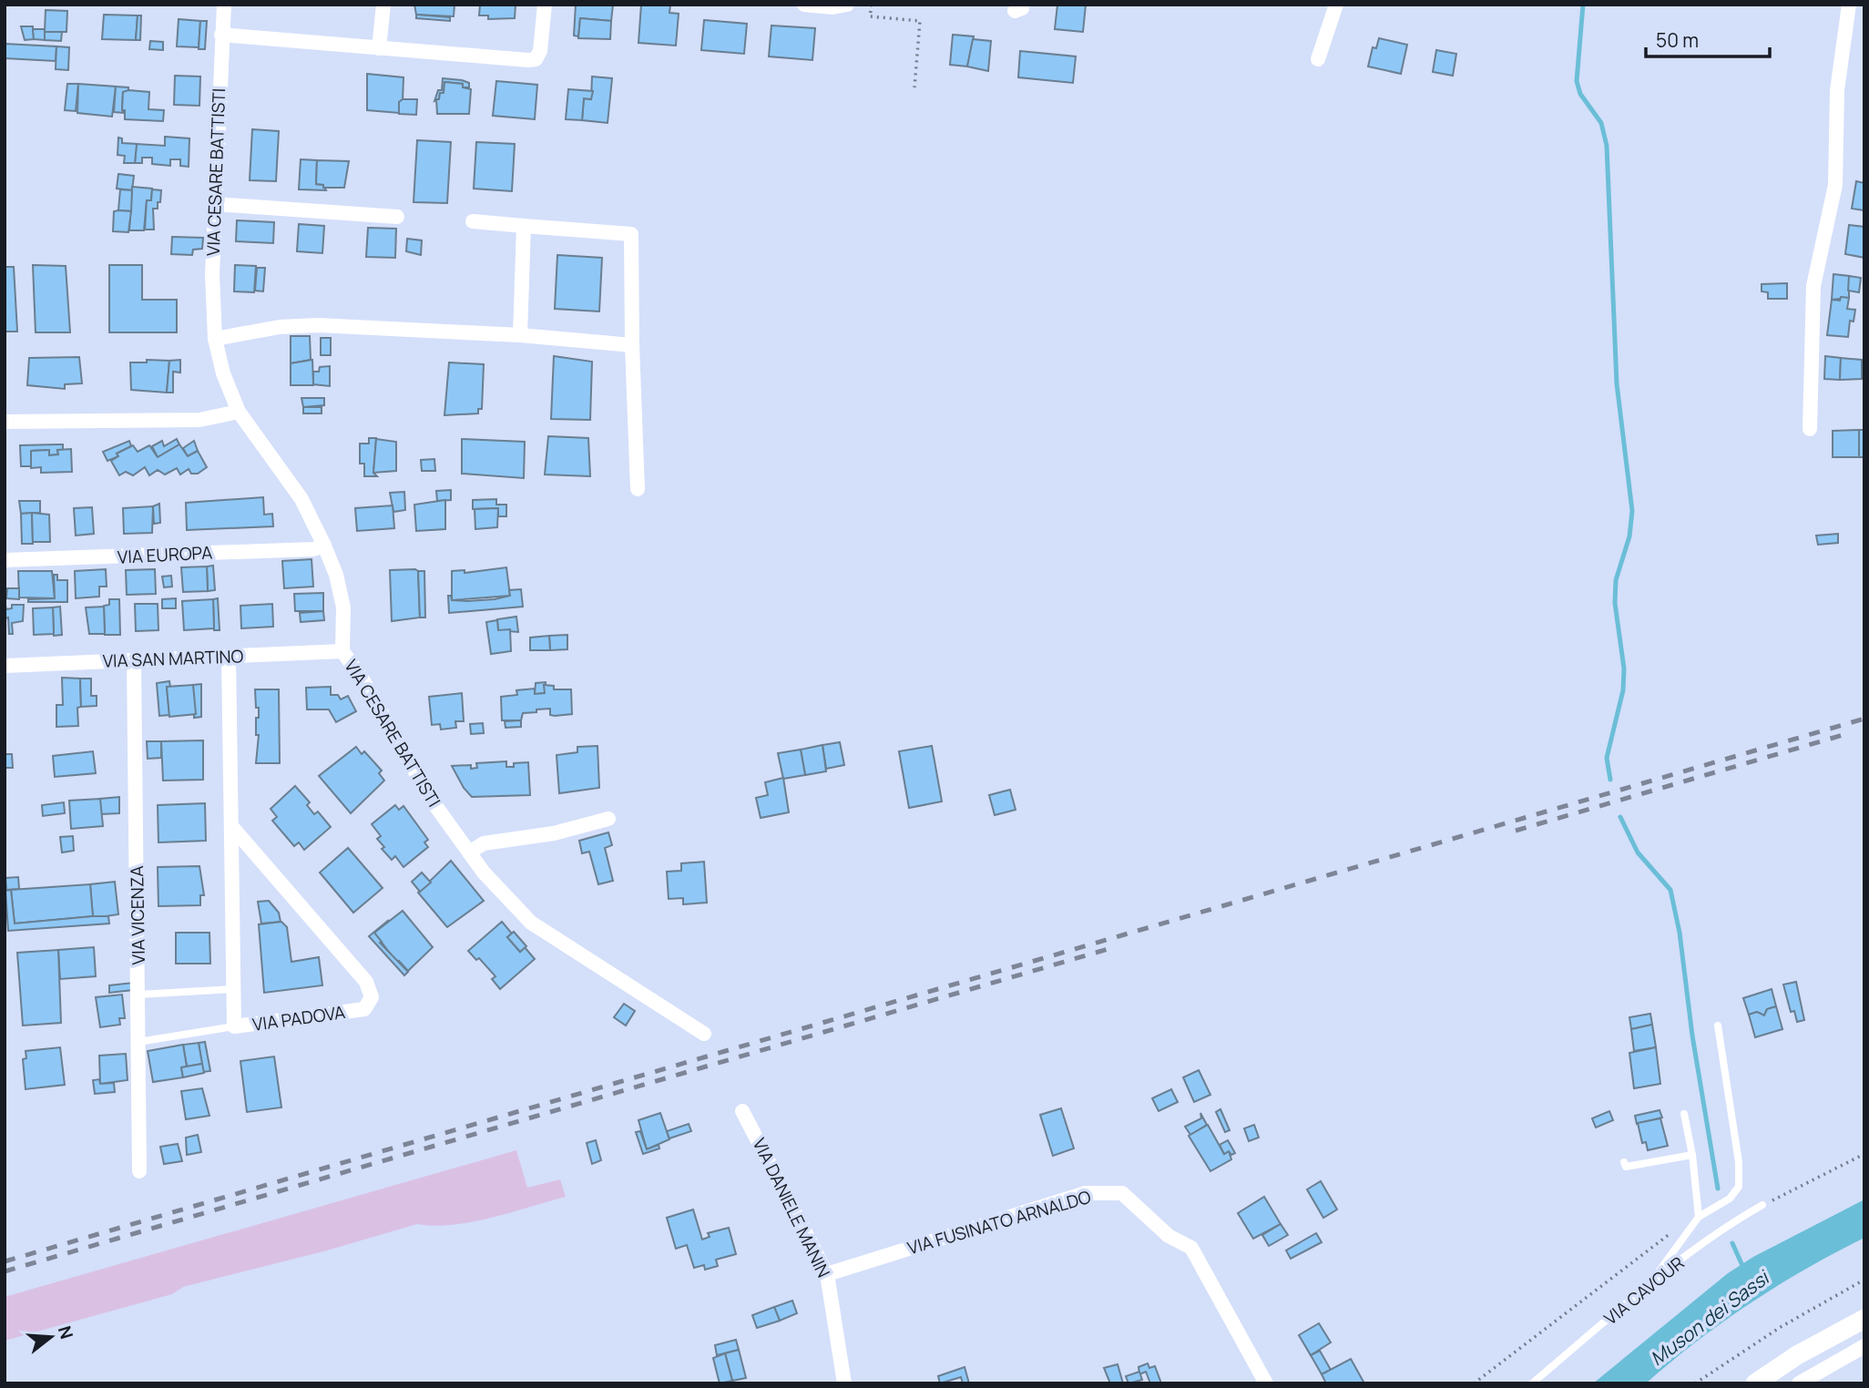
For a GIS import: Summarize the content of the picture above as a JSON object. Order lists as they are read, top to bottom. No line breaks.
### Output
{"streets":{"street":["VIA CESARE BATTISTI","VIA EUROPA","VIA SAN MARTINO","VIA VICENZA","VIA PADOVA","VIA DANIELE MANIN","VIA FUSINATO ARNALDO"],"lane":["VIA CAVOUR"]},"crossings":[["VIA CESARE BATTISTI","VIA EUROPA"],["VIA CESARE BATTISTI","VIA SAN MARTINO"],["VIA SAN MARTINO","VIA VICENZA"],["VIA SAN MARTINO","VIA PADOVA"],["VIA DANIELE MANIN","VIA FUSINATO ARNALDO"]],"water":["Muson dei Sassi"],"scale_bar":"50 m","north":"right"}
